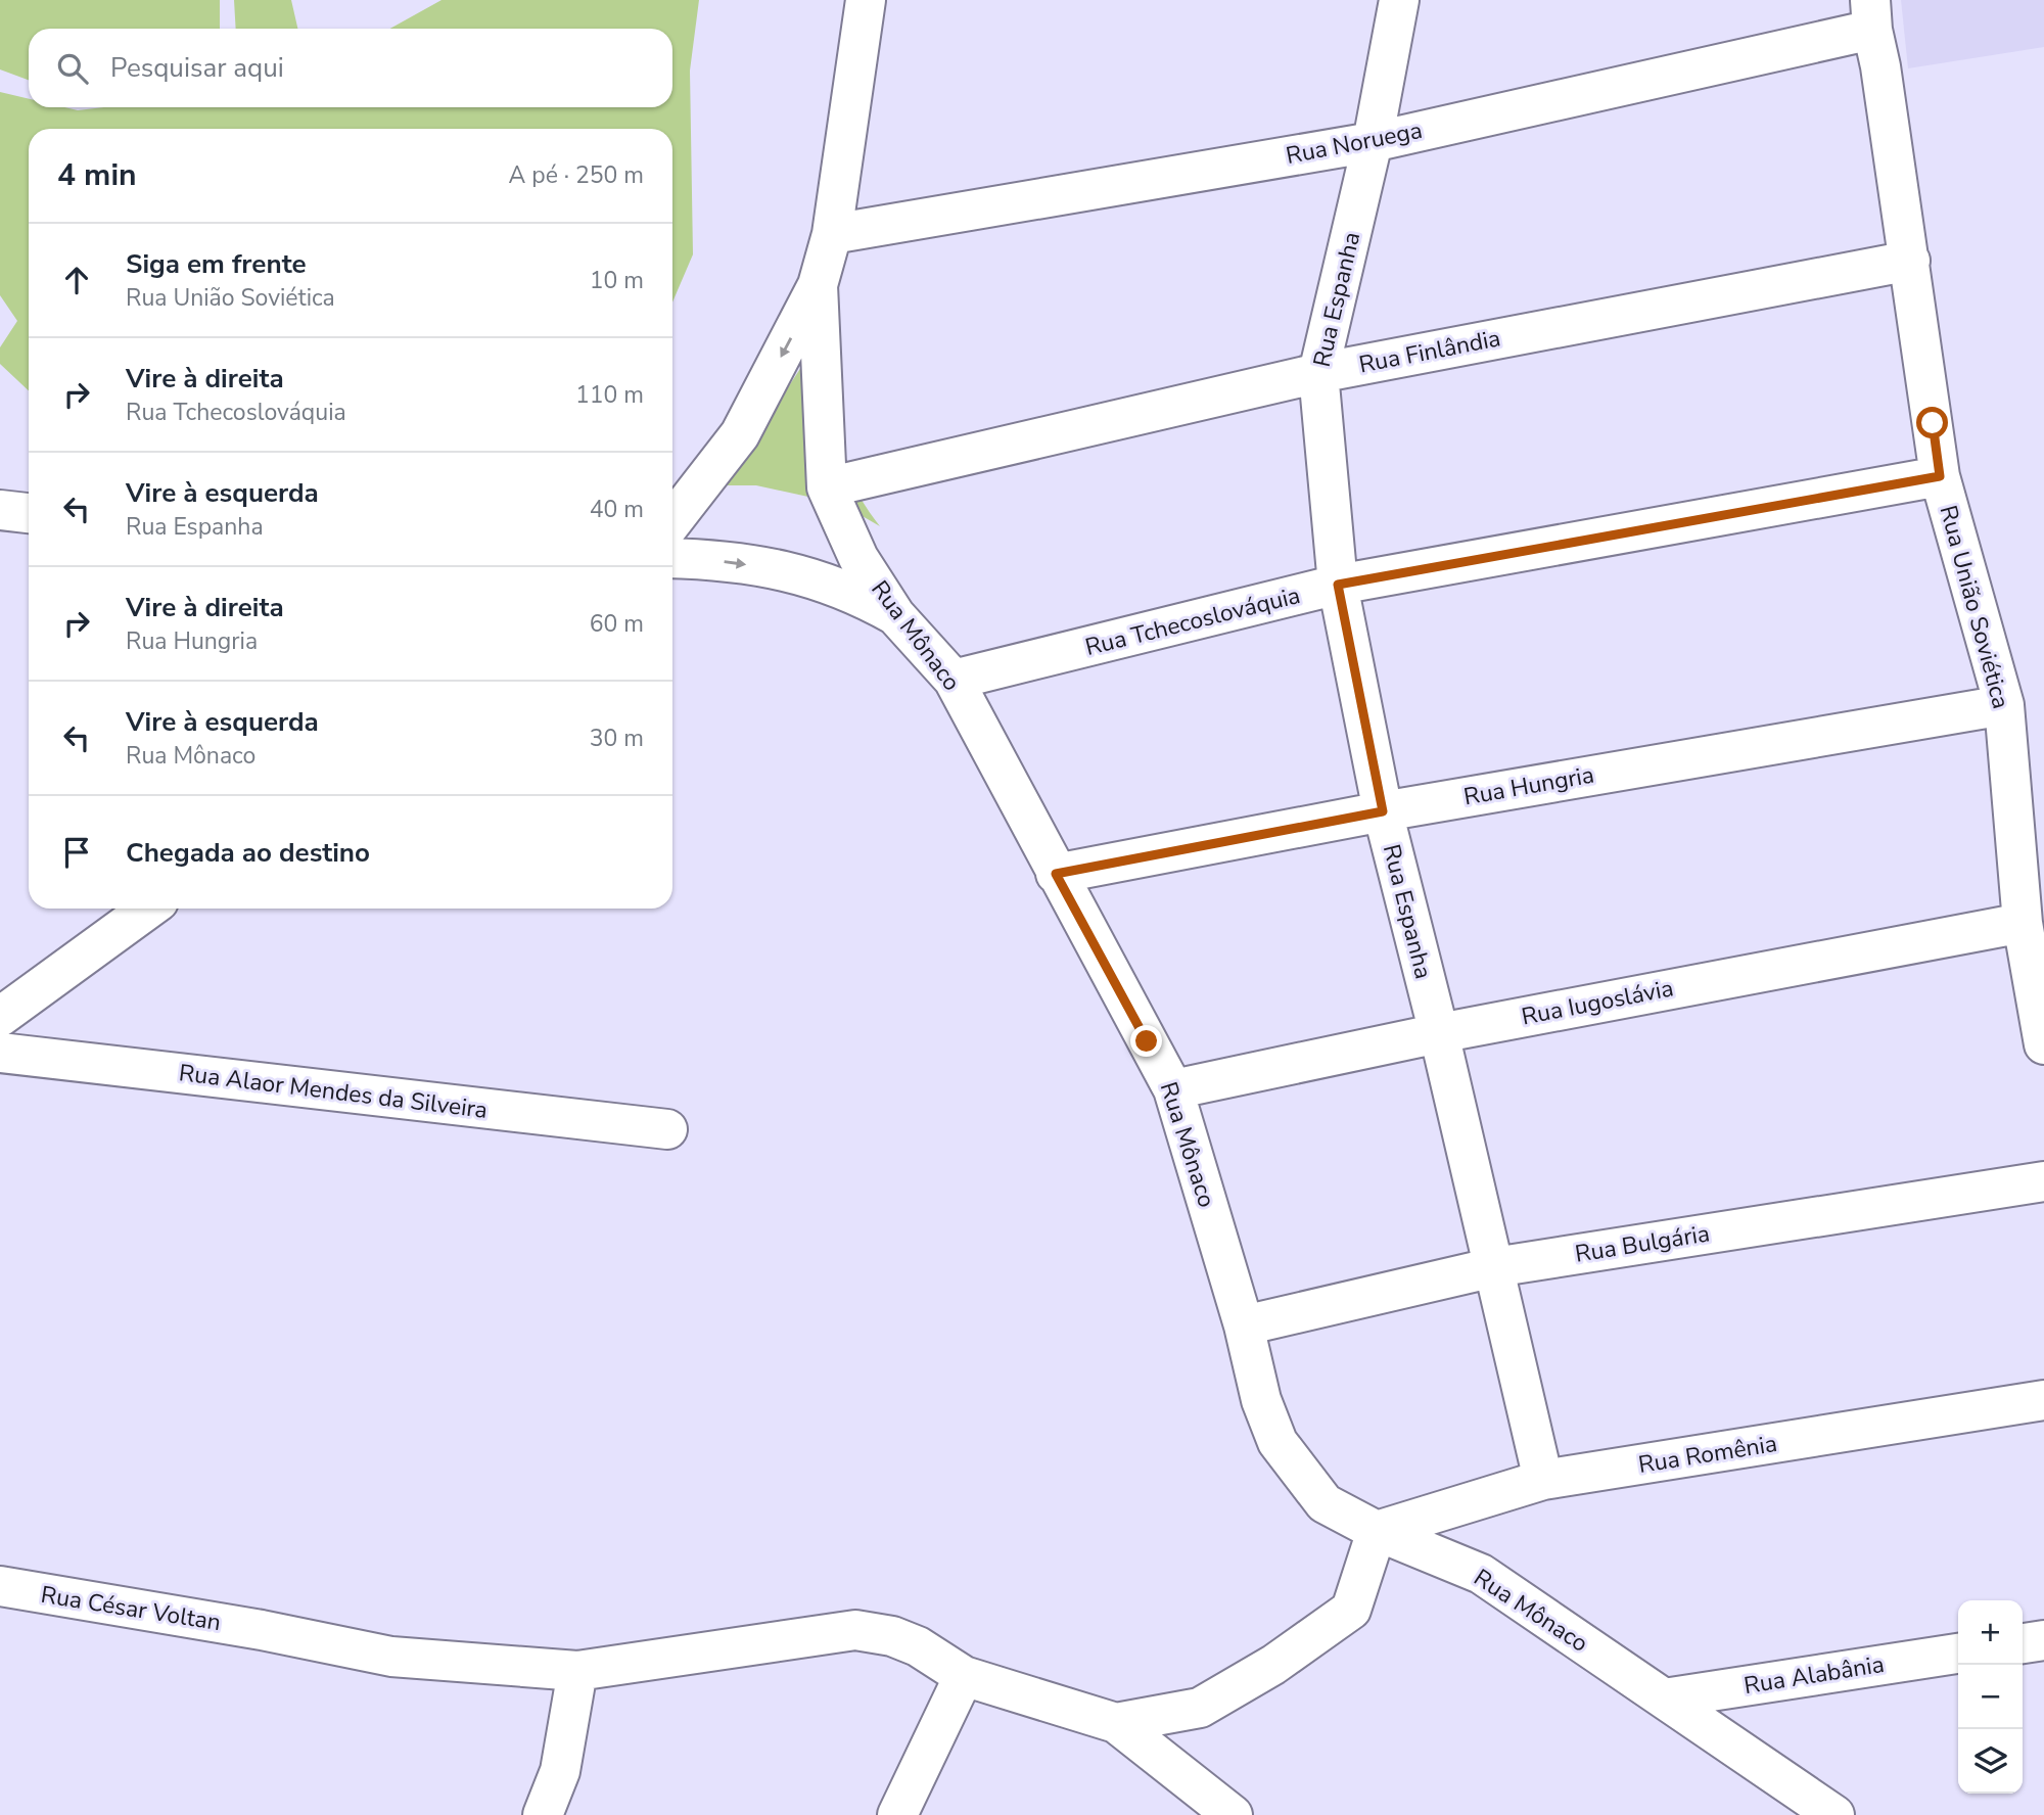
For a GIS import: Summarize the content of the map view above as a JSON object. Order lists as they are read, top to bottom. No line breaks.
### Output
{"streets":{"street":["Rua Noruega","Rua Espanha","Rua Finlândia","Rua União Soviética","Rua Tchecoslováquia","Rua Mônaco","Rua Hungria","Rua Iugoslávia","Rua Alaor Mendes da Silveira","Rua Bulgária","Rua Romênia","Rua César Voltan","Rua Alabânia"]},"crossings":[["Rua Noruega","Rua Espanha"],["Rua Noruega","Rua União Soviética"],["Rua Noruega","Rua Mônaco"],["Rua Espanha","Rua Finlândia"],["Rua Espanha","Rua Tchecoslováquia"],["Rua Espanha","Rua Hungria"],["Rua Espanha","Rua Iugoslávia"],["Rua Espanha","Rua Bulgária"],["Rua Espanha","Rua Romênia"],["Rua Finlândia","Rua União Soviética"],["Rua Finlândia","Rua Mônaco"],["Rua União Soviética","Rua Tchecoslováquia"],["Rua União Soviética","Rua Hungria"],["Rua União Soviética","Rua Iugoslávia"],["Rua Tchecoslováquia","Rua Mônaco"],["Rua Mônaco","Rua Hungria"],["Rua Mônaco","Rua Iugoslávia"],["Rua Mônaco","Rua Bulgária"],["Rua Mônaco","Rua Romênia"],["Rua Mônaco","Rua Alabânia"]],"page":{"search":"Pesquisar aqui","heading":["4 min","A pé · 250 m"],"list":[["Siga em frente","Rua União Soviética","10 m"],["Vire à direita","Rua Tchecoslováquia","110 m"],["Vire à esquerda","Rua Espanha","40 m"],["Vire à direita","Rua Hungria","60 m"],["Vire à esquerda","Rua Mônaco","30 m"],"Chegada ao destino"],"map_buttons":["+","−"]}}
